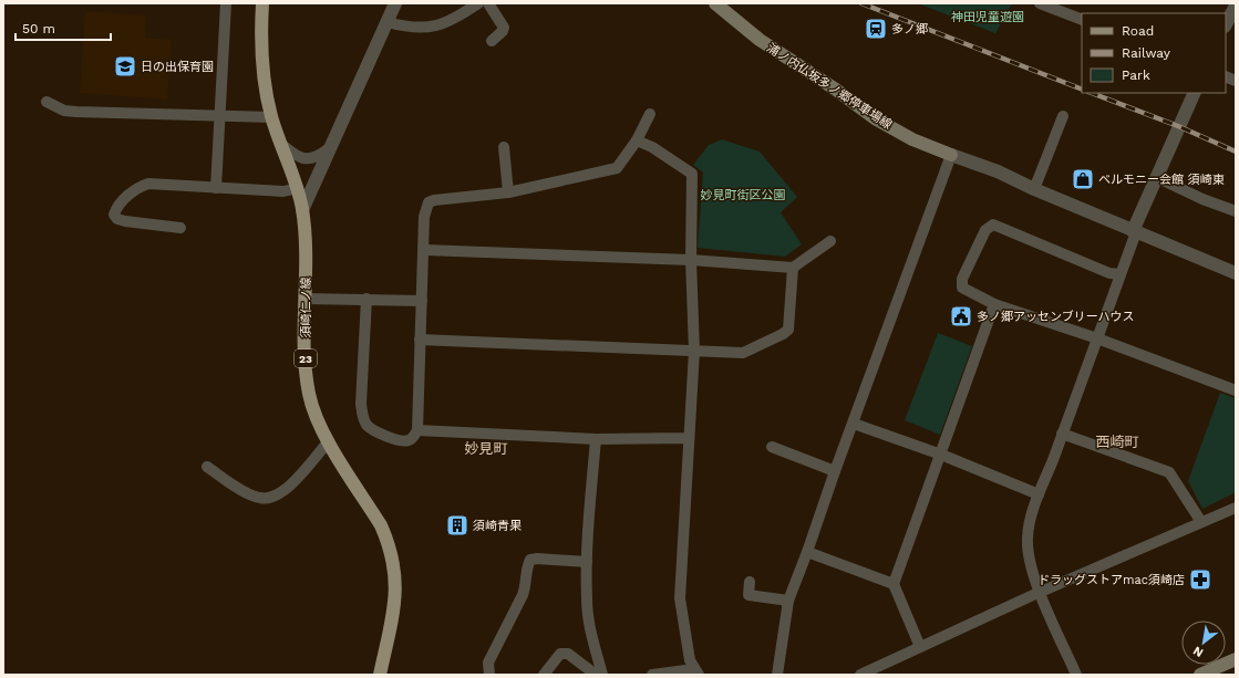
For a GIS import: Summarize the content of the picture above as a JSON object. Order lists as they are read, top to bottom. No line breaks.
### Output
{"streets":{"main road":["浦ノ内仏坂多ノ郷停車場線","須崎仁ノ線","23"]},"districts":["西崎町","妙見町"],"parks":["神田児童遊園","妙見町街区公園"],"places":{"station":["多ノ郷"],"school or university":["日の出保育園"],"shop":["ベルモニー会館 須崎東"],"public building":["多ノ郷アッセンブリーハウス"],"building":["須崎青果"],"pharmacy":["ドラッグストアmac須崎店"]},"legend":["Road","Railway","Park"],"scale_bar":"50 m","north":"bottom left"}
